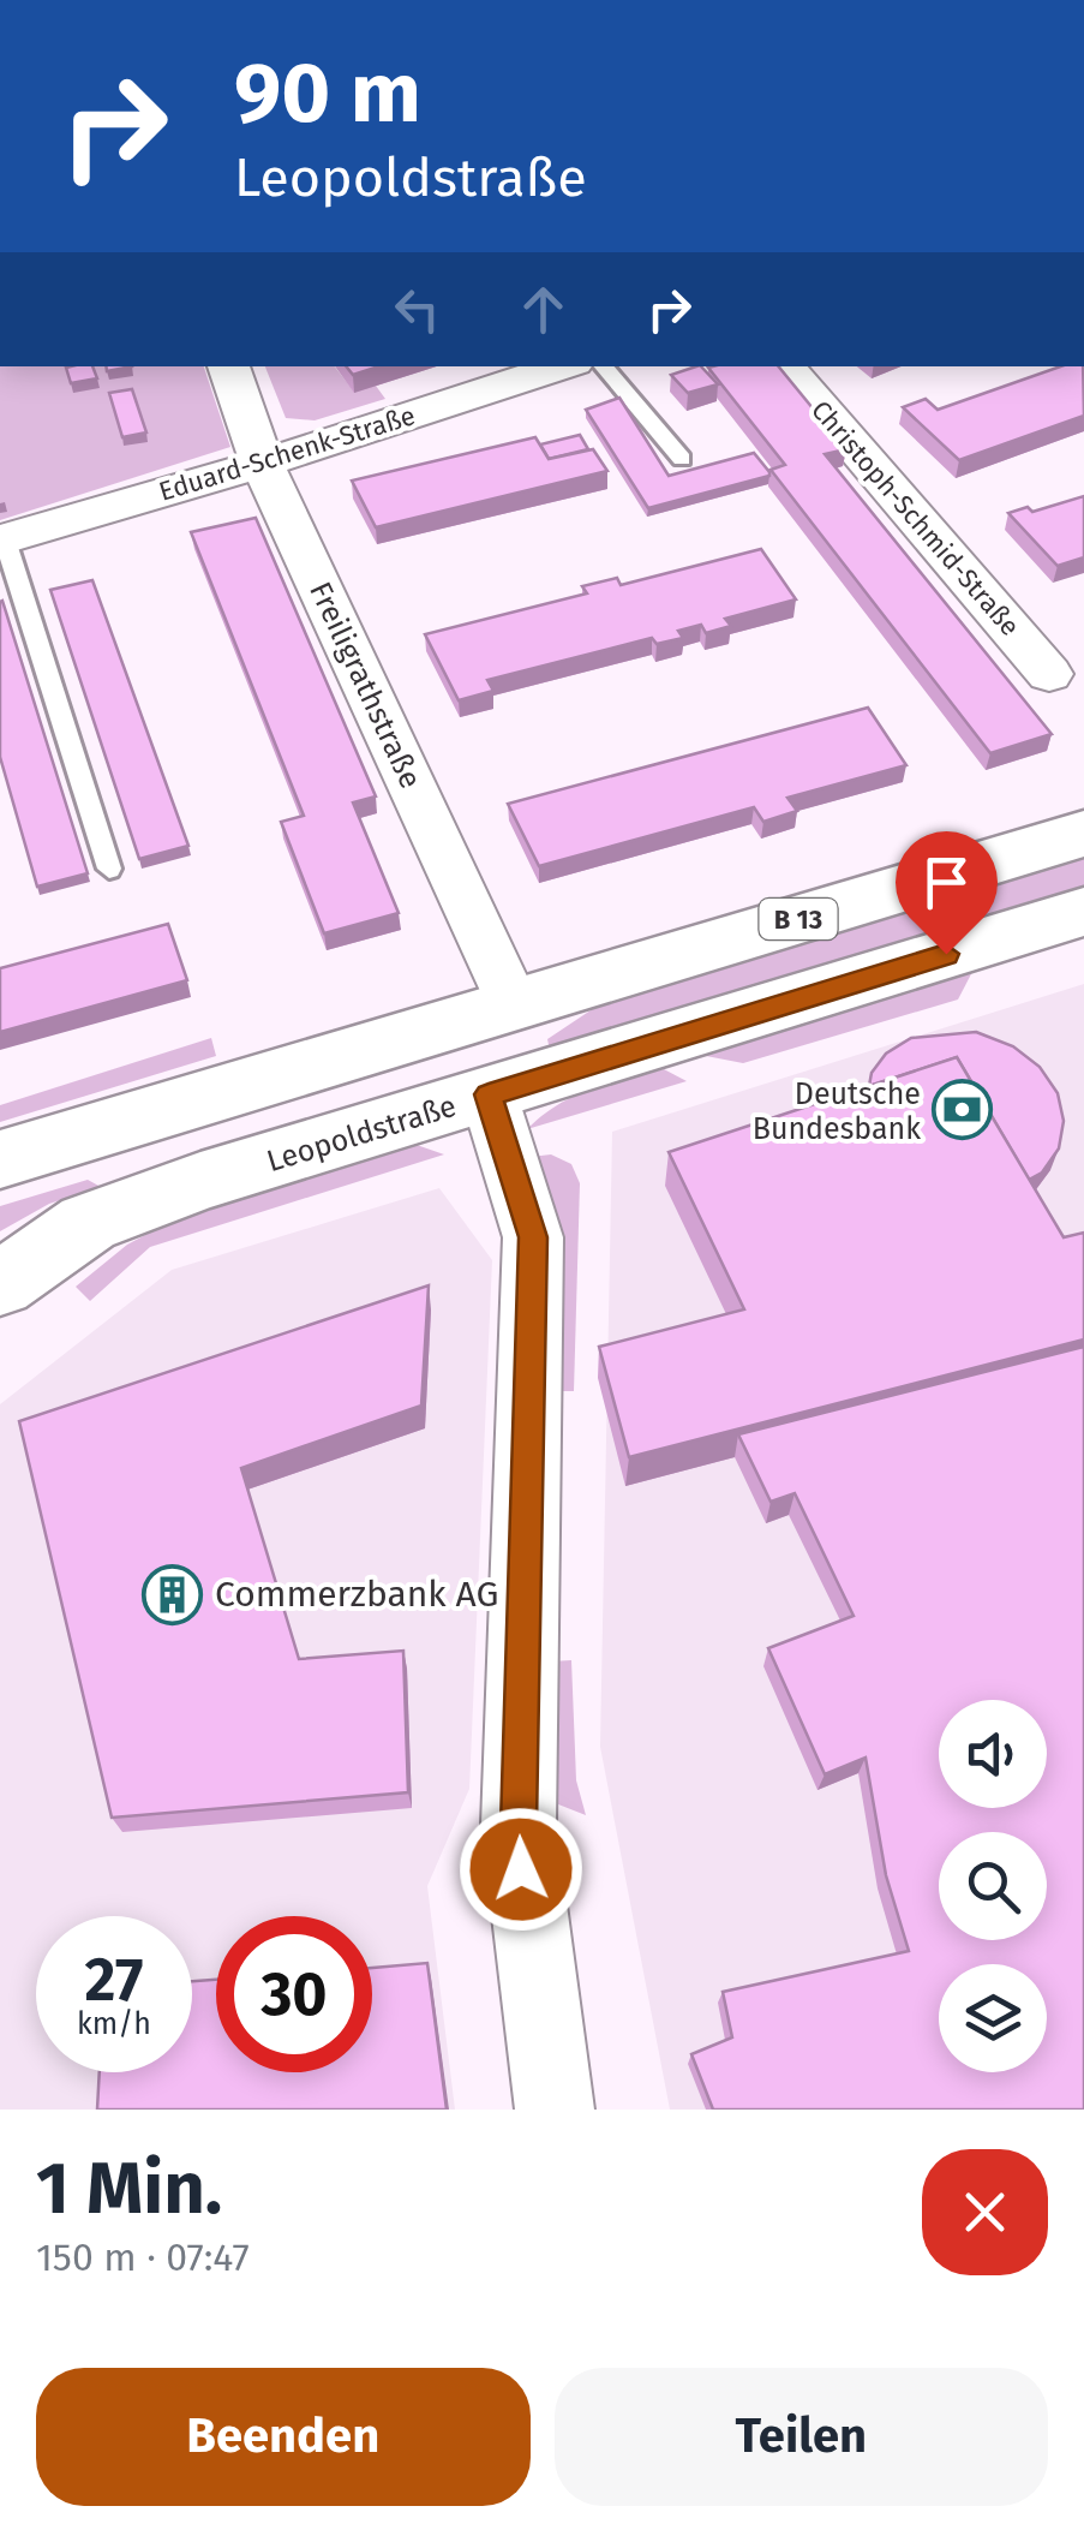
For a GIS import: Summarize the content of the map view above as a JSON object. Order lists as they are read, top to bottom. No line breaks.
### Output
{"streets":{"main road":["B 13","Leopoldstraße"],"street":["Eduard-Schenk-Straße","Christoph-Schmid-Straße","Freiligrathstraße"]},"crossings":[["Eduard-Schenk-Straße","Freiligrathstraße"],["Freiligrathstraße","B 13"]],"places":{"bank":["Deutsche Bundesbank"],"building":["Commerzbank AG"]},"page":{"turn":["90 m","Leopoldstraße"],"speed":"27 km/h","limit":"30","heading":["1 Min.","150 m · 07:47"],"buttons":["Beenden","Teilen"]}}
